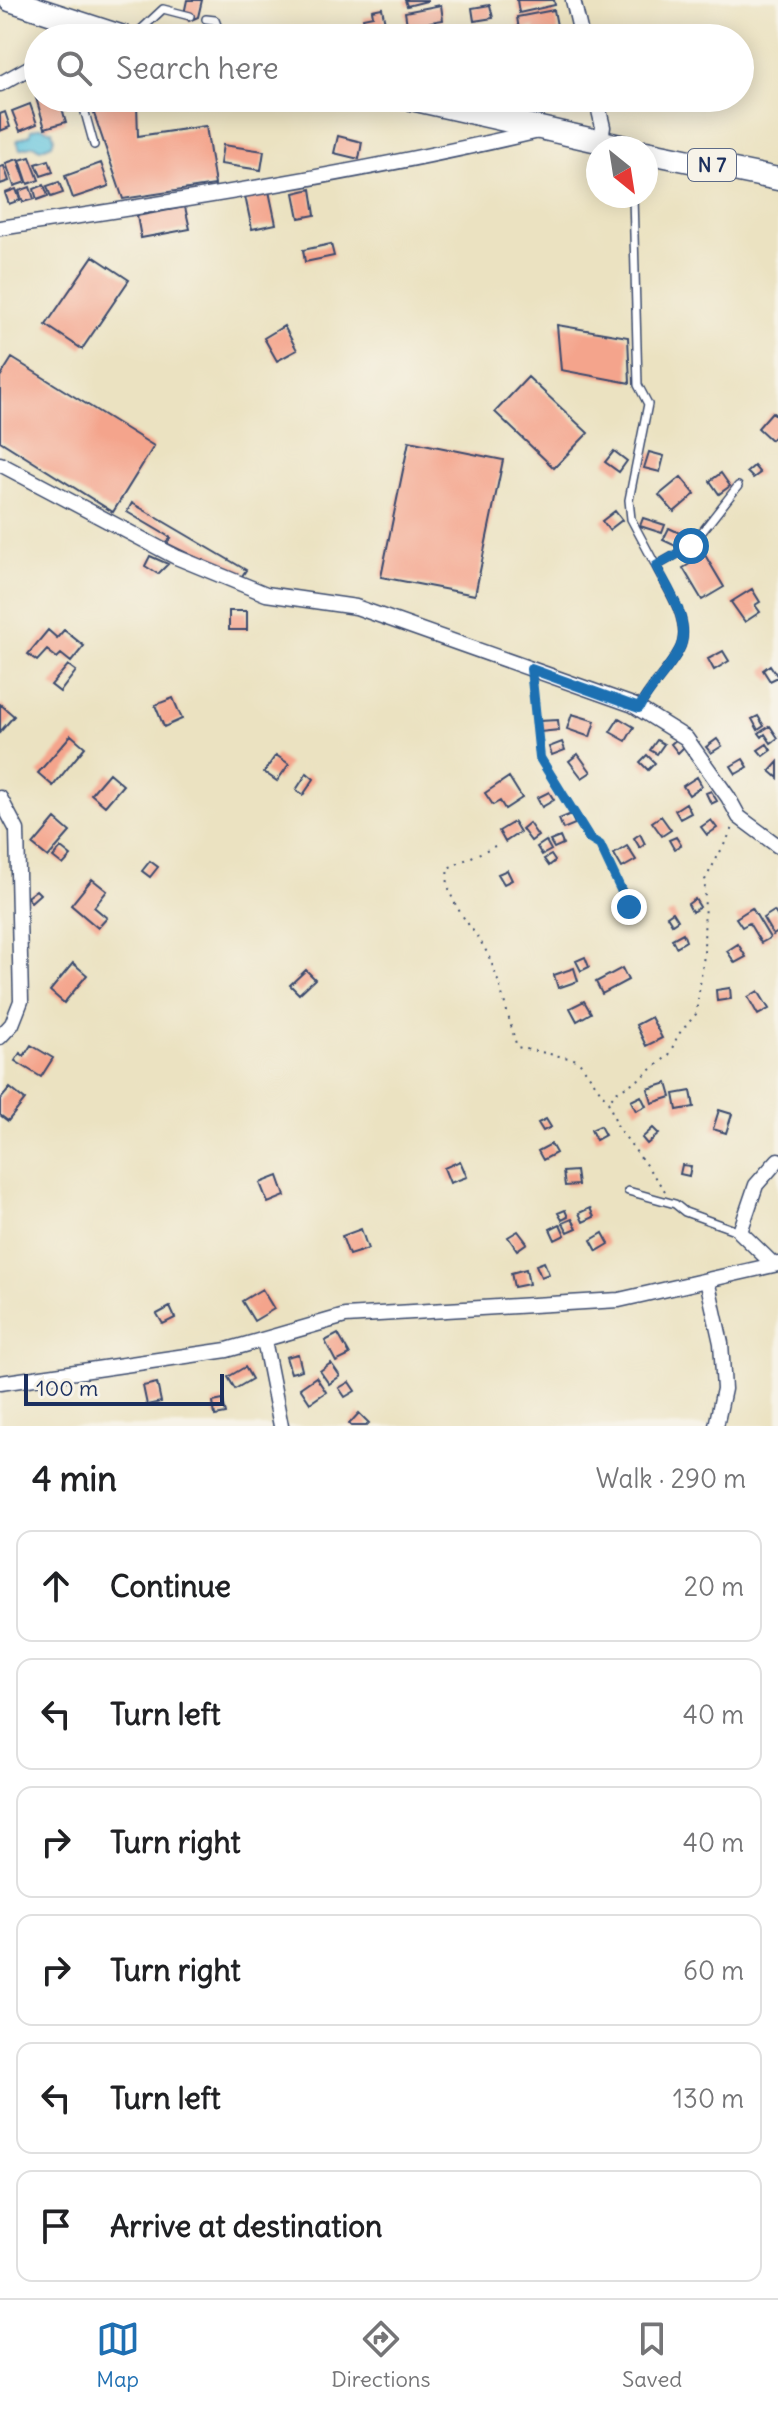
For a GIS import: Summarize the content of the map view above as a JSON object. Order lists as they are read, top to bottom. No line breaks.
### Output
{"streets":{"main road":["N 7"]},"scale_bar":"100 m","north":"bottom right","page":{"search":"Search here","scale":"100 m","heading":["4 min","Walk · 290 m"],"list":[["Continue","20 m"],["Turn left","40 m"],["Turn right","40 m"],["Turn right","60 m"],["Turn left","130 m"],"Arrive at destination"],"nav":["Map","Directions","Saved"]}}
